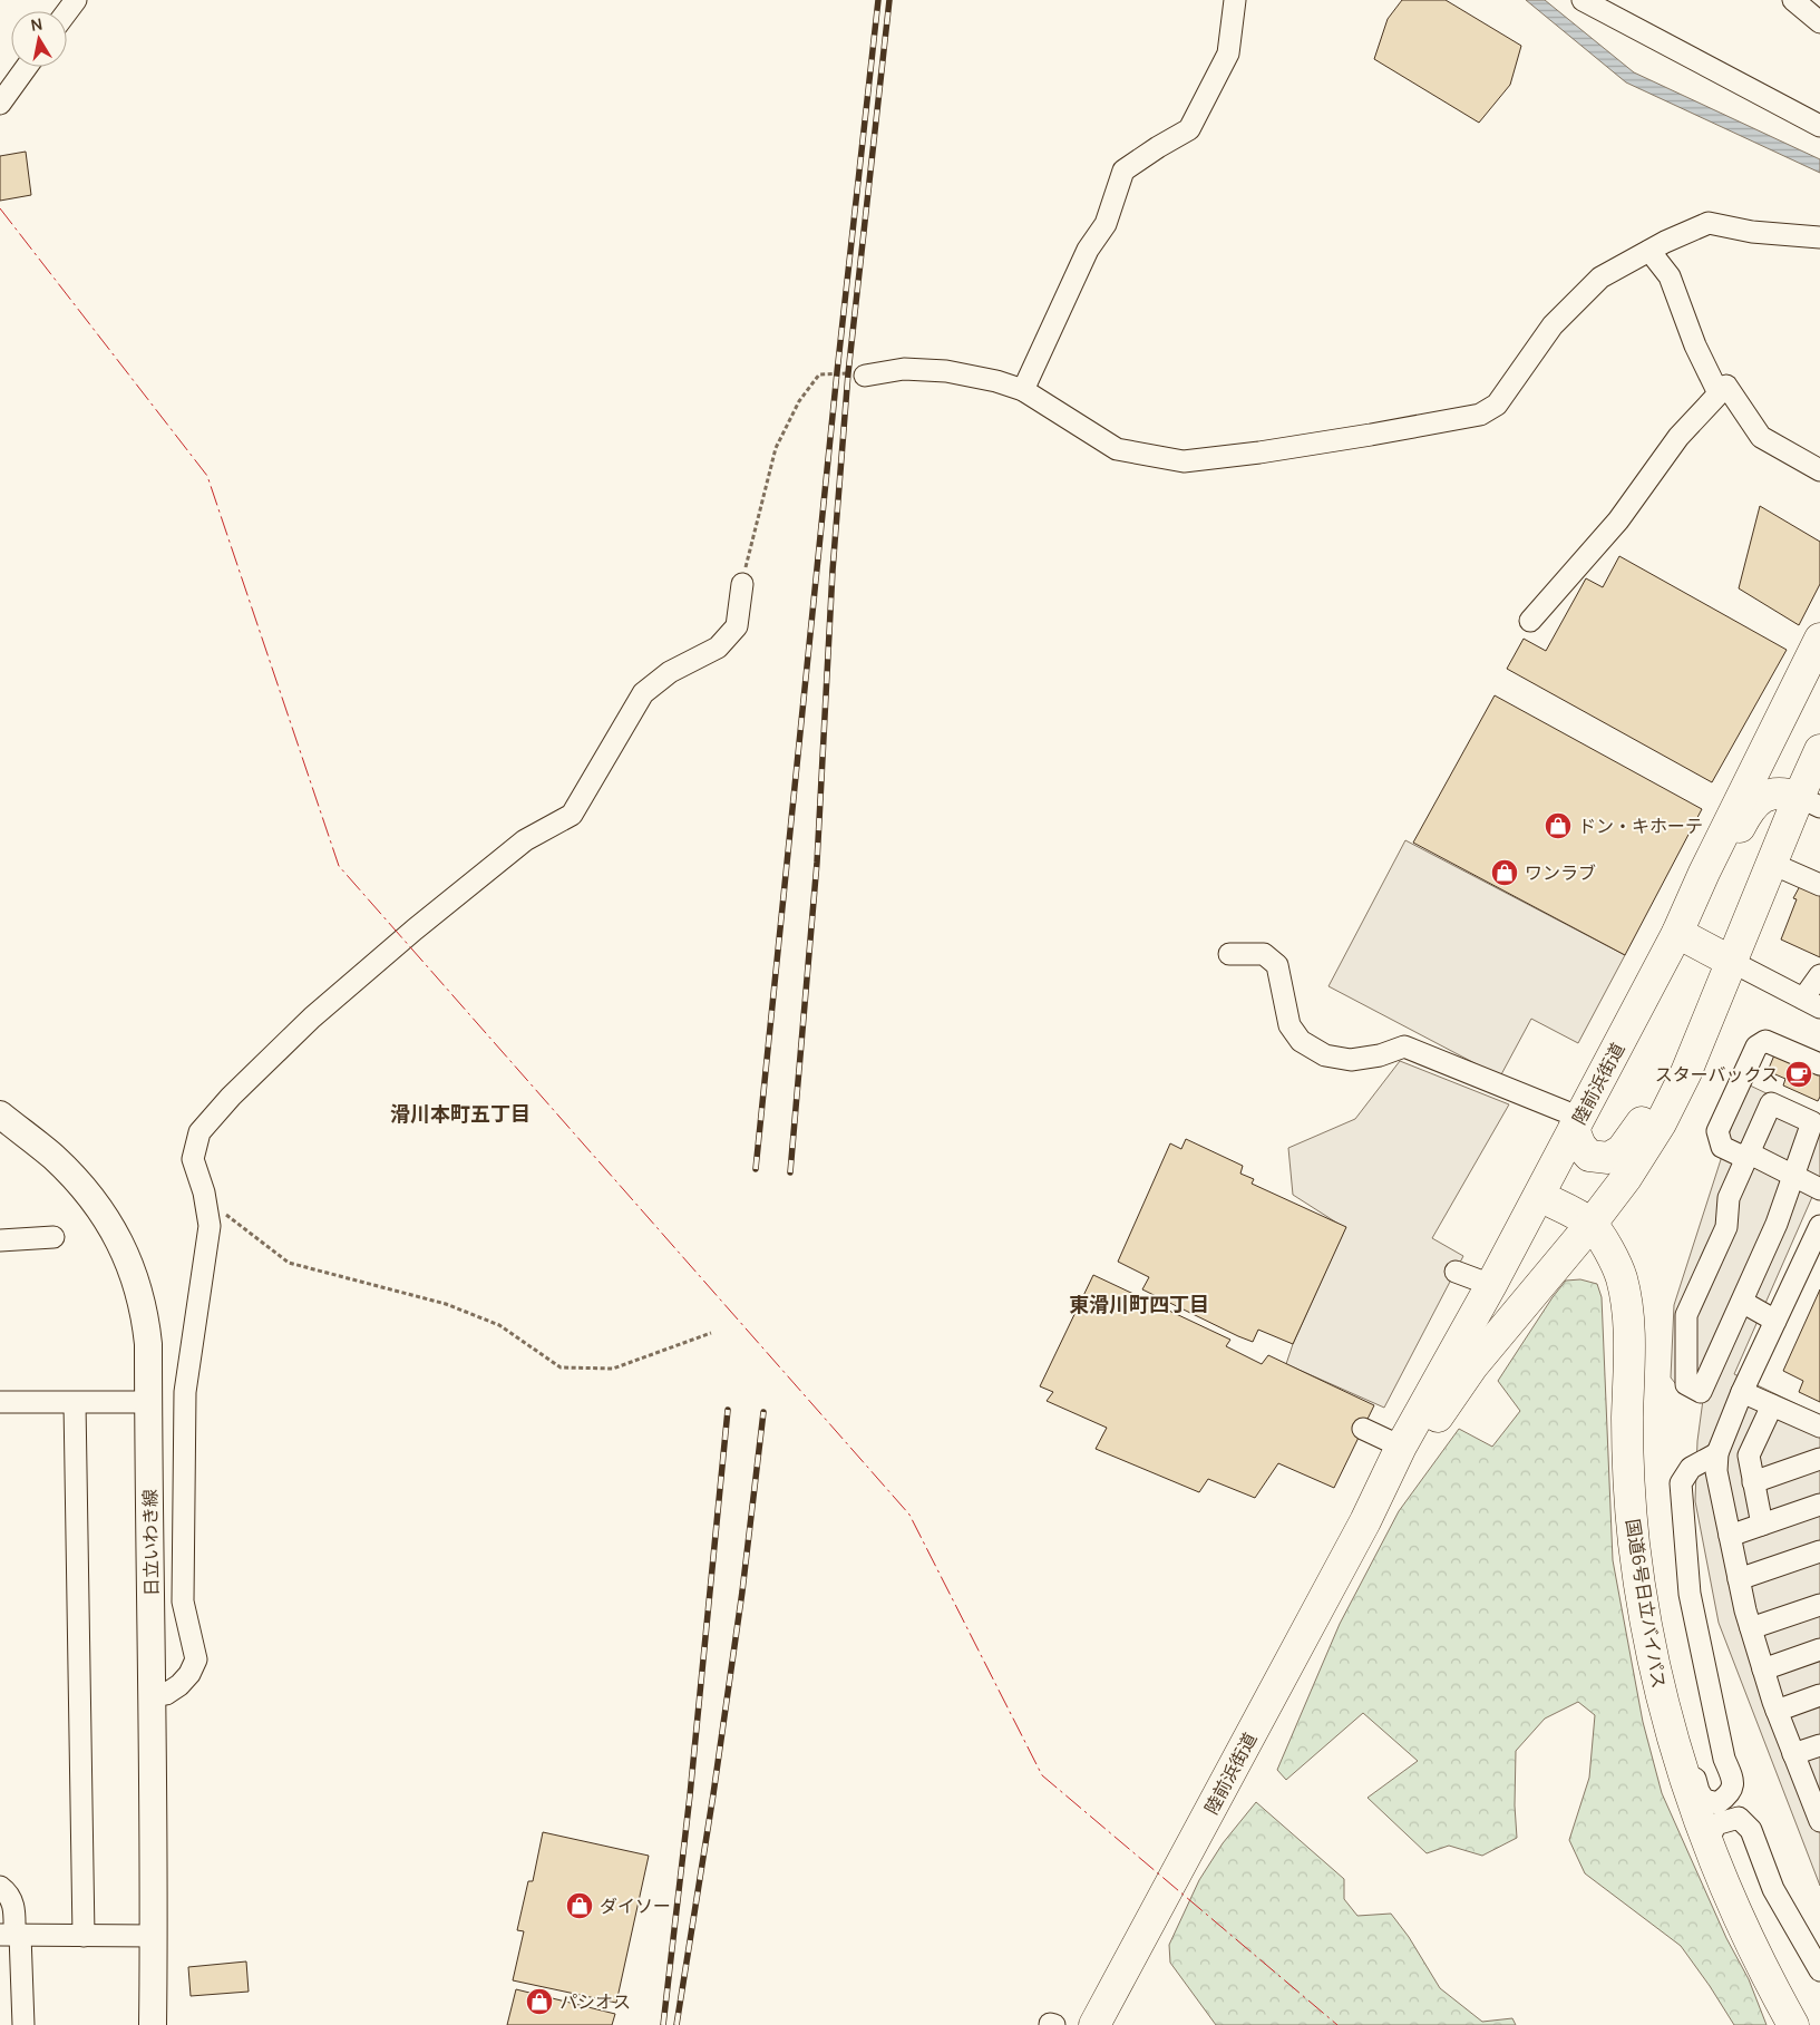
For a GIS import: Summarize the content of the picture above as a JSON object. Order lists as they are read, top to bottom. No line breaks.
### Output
{"streets":{"highway":["陸前浜街道","国道6号日立バイパス"],"main road":["日立いわき線"]},"crossings":[["陸前浜街道","国道6号日立バイパス"]],"districts":["滑川本町五丁目","東滑川町四丁目"],"places":{"shop":["ドン・キホーテ","ワンラブ","ダイソー","パシオス"],"cafe":["スターバックス"]},"north":"top"}
